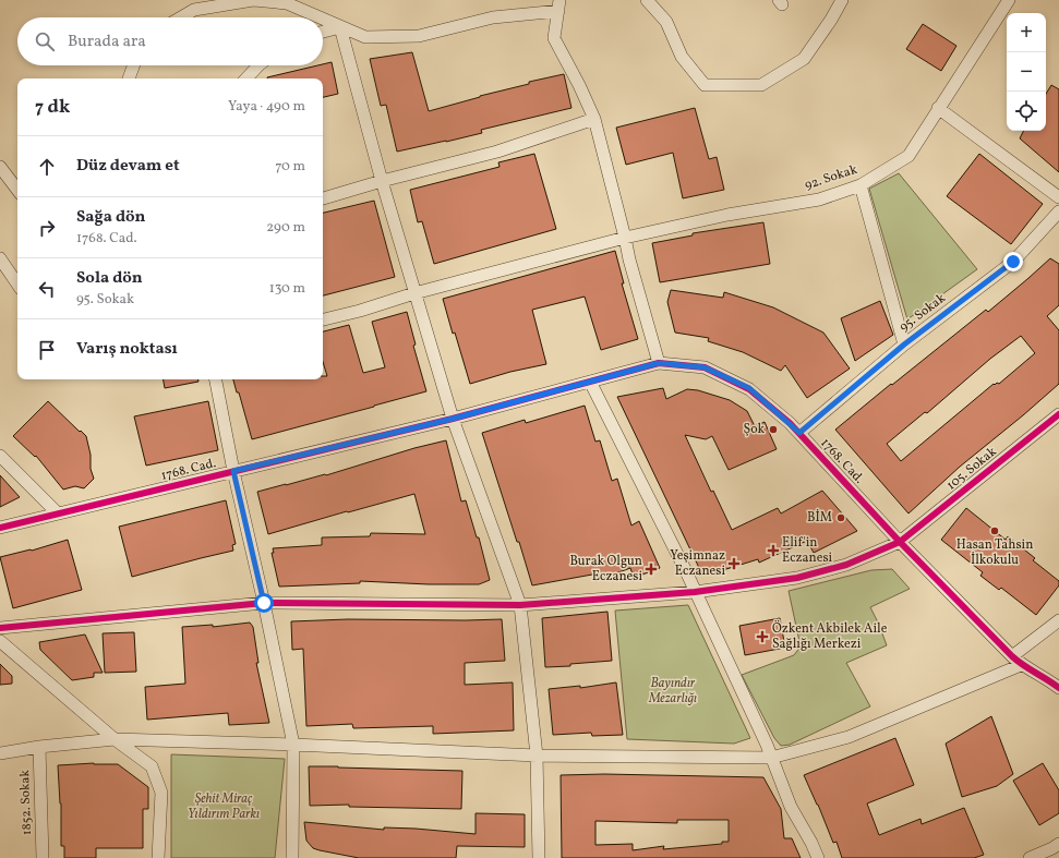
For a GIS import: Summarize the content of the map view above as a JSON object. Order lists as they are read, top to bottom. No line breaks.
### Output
{"streets":{"street":["92. Sokak","95. Sokak","1768. Cad.","105. Sokak","1852. Sokak"]},"crossings":[["95. Sokak","1768. Cad."],["1768. Cad.","105. Sokak"]],"parks":["Bayındır Mezarlığı","Şehit Miraç Yıldırım Parkı"],"places":{"other":["Şok","BİM","Hasan Tahsin İlkokulu"],"health":["Elif'in Eczanesi","Yeşimnaz Eczanesi","Burak Olgun Eczanesi","Özkent Akbilek Aile Sağlığı Merkezi"]},"page":{"map_buttons":["+","−"],"search":"Burada ara","heading":["7 dk","Yaya · 490 m"],"list":[["Düz devam et","70 m"],["Sağa dön","1768. Cad.","290 m"],["Sola dön","95. Sokak","130 m"],"Varış noktası"]}}
